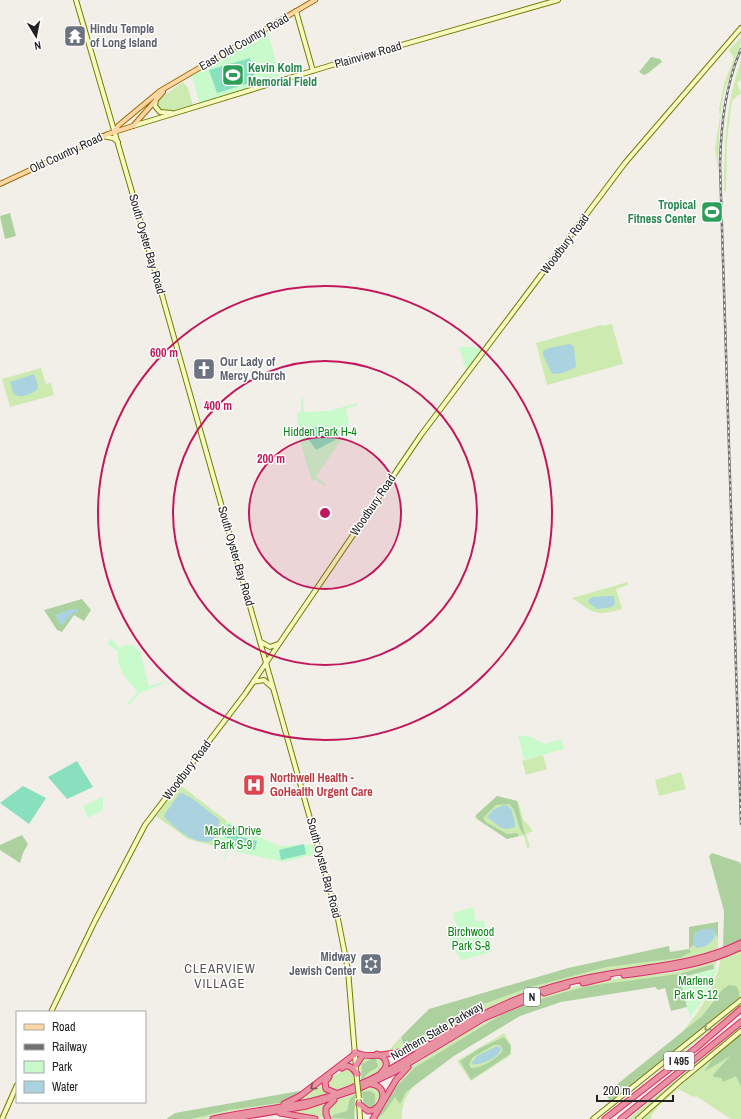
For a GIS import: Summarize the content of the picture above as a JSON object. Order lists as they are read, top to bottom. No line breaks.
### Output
{"streets":{"highway":["N","Northern State Parkway","I 495"],"main road":["East Old Country Road","Plainview Road","Old Country Road","South Oyster Bay Road","Woodbury Road"]},"crossings":[["East Old Country Road","Plainview Road"],["East Old Country Road","Old Country Road"],["East Old Country Road","South Oyster Bay Road"],["Plainview Road","Old Country Road"],["Old Country Road","South Oyster Bay Road"],["South Oyster Bay Road","Woodbury Road"]],"districts":["CLEARVIEW VILLAGE"],"parks":["Hidden Park H-4","Market Drive Park S-9","Birchwood Park S-8","Marlene Park S-12"],"places":{"temple":["Hindu Temple of Long Island"],"sports":["Kevin Kolm Memorial Field","Tropical Fitness Center"],"church":["Our Lady of Mercy Church"],"hospital":["Northwell Health - GoHealth Urgent Care"],"synagogue":["Midway Jewish Center"]},"legend":["Road","Railway","Park","Water"],"scale_bar":"200 m","north":"bottom","rings":["600 m","400 m","200 m"]}
